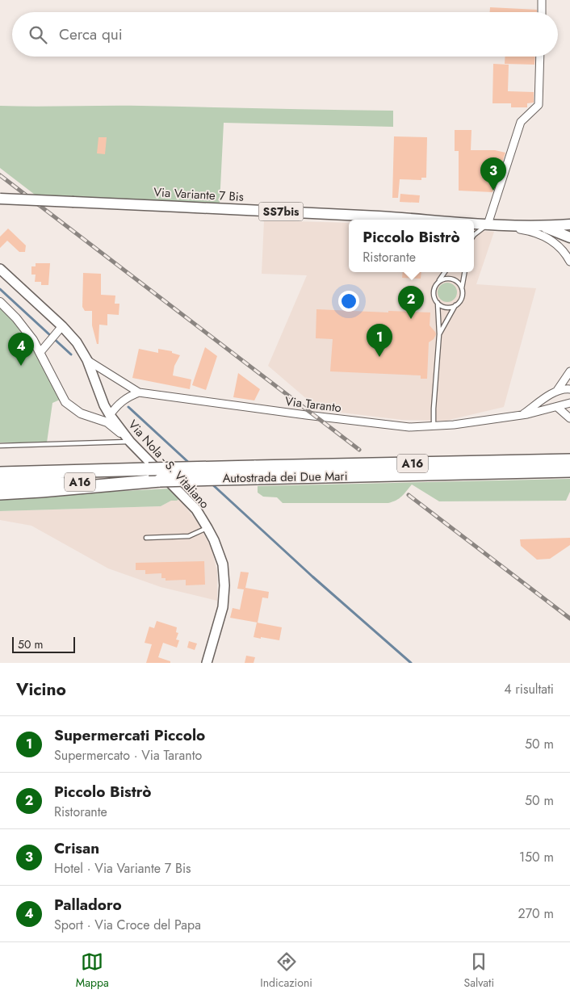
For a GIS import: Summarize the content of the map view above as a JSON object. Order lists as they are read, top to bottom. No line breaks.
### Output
{"streets":{"highway":["A16","Autostrada dei Due Mari"],"main road":["Via Variante 7 Bis","SS7bis","Via Nola - S. Vitaliano"],"street":["Via Taranto"]},"scale_bar":"50 m","page":{"search":"Cerca qui","pins":["3","2","1","4"],"popup":["Piccolo Bistrò","Ristorante"],"scale":"50 m","heading":["Vicino","4 risultati"],"list":[{"mark":"1","name":"Supermercati Piccolo","note":"Supermercato · Via Taranto","value":"50 m"},{"mark":"2","name":"Piccolo Bistrò","note":"Ristorante","value":"50 m"},{"mark":"3","name":"Crisan","note":"Hotel · Via Variante 7 Bis","value":"150 m"},{"mark":"4","name":"Palladoro","note":"Sport · Via Croce del Papa","value":"270 m"}],"nav":["Mappa","Indicazioni","Salvati"]}}
